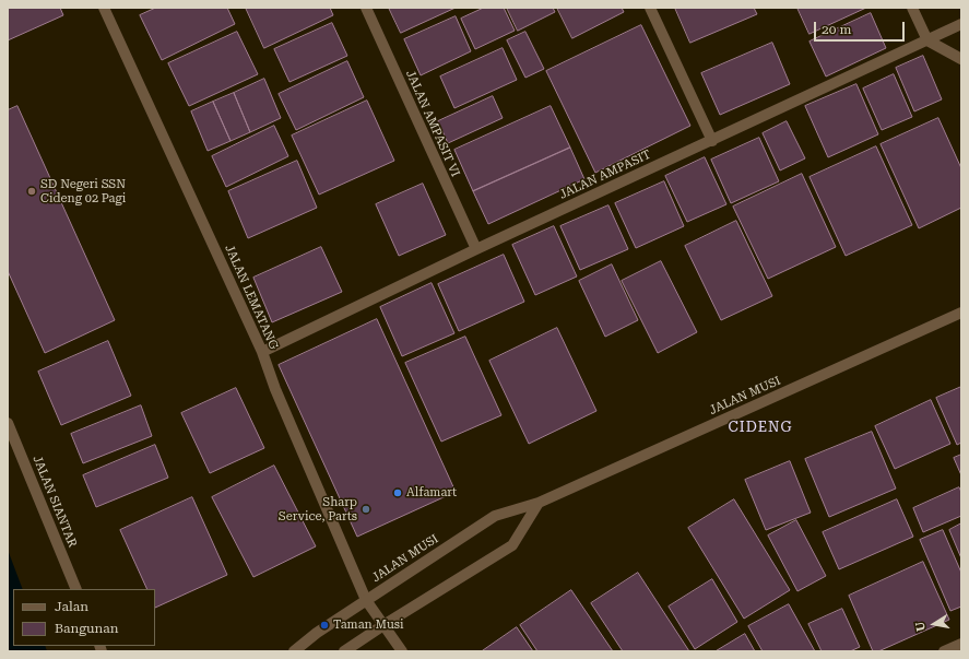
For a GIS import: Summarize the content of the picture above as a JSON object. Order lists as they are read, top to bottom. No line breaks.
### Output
{"streets":{"street":["JALAN AMPASIT VI","JALAN AMPASIT","JALAN LEMATANG","JALAN MUSI","JALAN SIANTAR"]},"crossings":[["JALAN AMPASIT VI","JALAN AMPASIT"],["JALAN AMPASIT","JALAN LEMATANG"],["JALAN LEMATANG","JALAN MUSI"]],"districts":["CIDENG"],"places":["SD Negeri SSN Cideng 02 Pagi","Alfamart","Sharp Service, Parts","Taman Musi"],"legend":["Jalan","Bangunan"],"scale_bar":"20 m","north":"left"}
